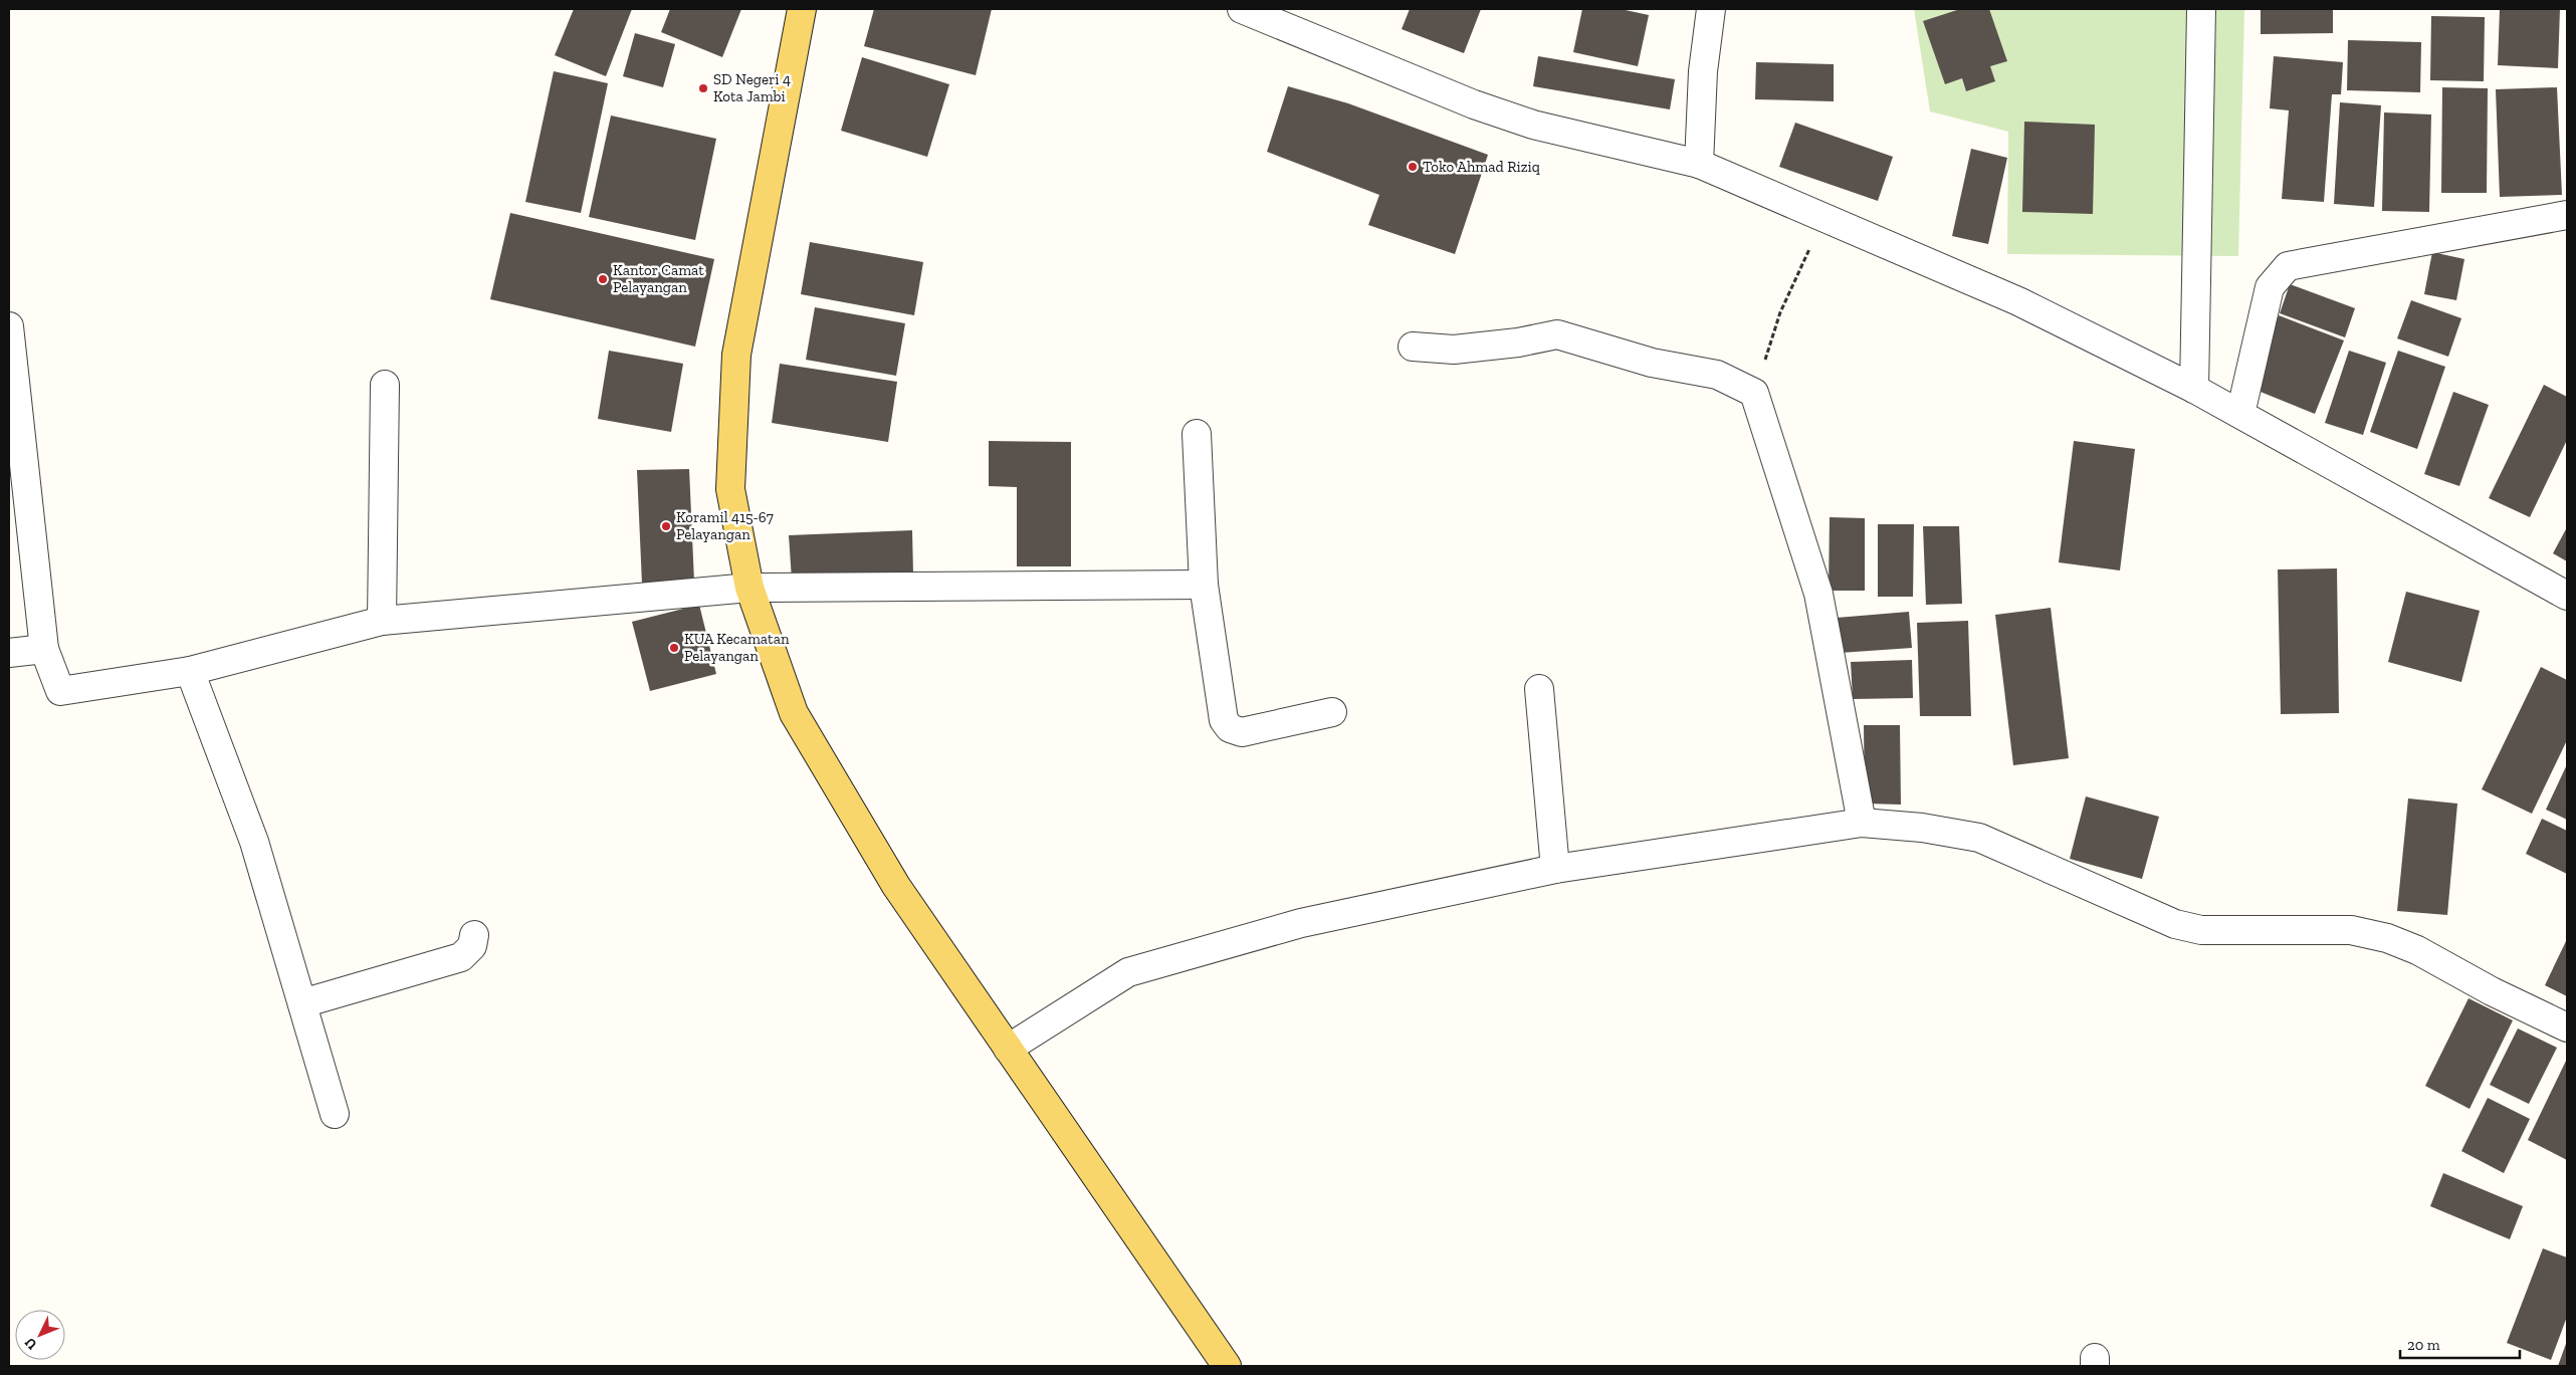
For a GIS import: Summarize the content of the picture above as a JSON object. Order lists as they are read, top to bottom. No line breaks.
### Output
{"places":["SD Negeri 4 Kota Jambi","Toko Ahmad Riziq","Kantor Camat Pelayangan","Koramil 415-67 Pelayangan","KUA Kecamatan Pelayangan"],"scale_bar":"20 m","north":"bottom left"}
